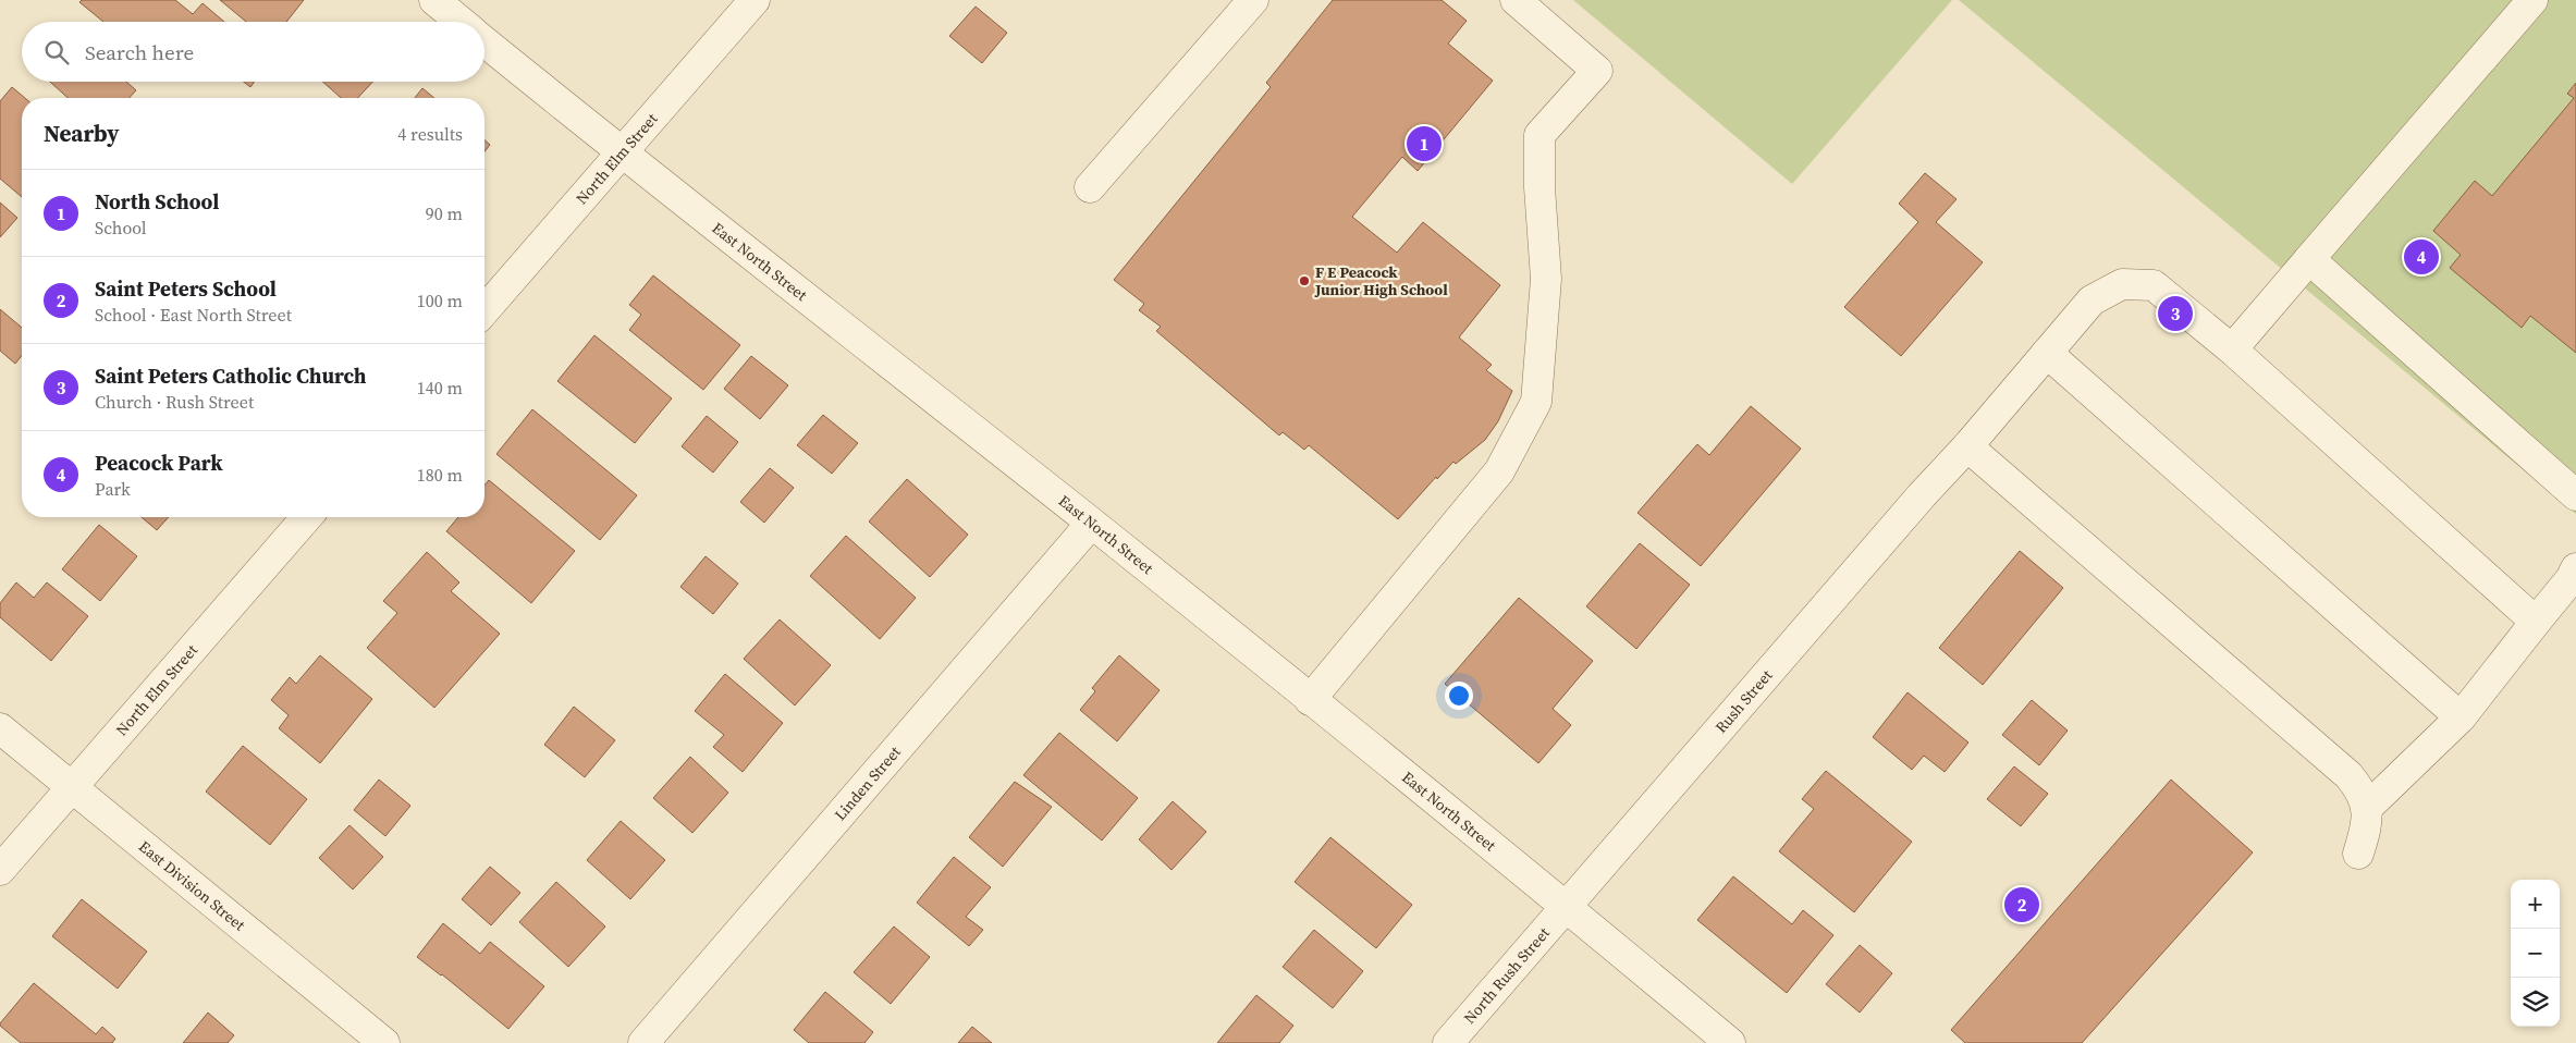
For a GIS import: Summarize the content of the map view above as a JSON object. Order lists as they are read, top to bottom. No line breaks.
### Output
{"streets":{"street":["North Elm Street","East North Street","Rush Street","Linden Street","East Division Street","North Rush Street"]},"crossings":[["North Elm Street","East North Street"],["North Elm Street","East Division Street"],["East North Street","Rush Street"],["East North Street","Linden Street"],["East North Street","North Rush Street"],["Rush Street","North Rush Street"]],"places":["F E Peacock Junior High School"],"page":{"search":"Search here","heading":["Nearby","4 results"],"pins":["1","4","3","2"],"list":[{"mark":"1","name":"North School","note":"School","value":"90 m"},{"mark":"2","name":"Saint Peters School","note":"School · East North Street","value":"100 m"},{"mark":"3","name":"Saint Peters Catholic Church","note":"Church · Rush Street","value":"140 m"},{"mark":"4","name":"Peacock Park","note":"Park","value":"180 m"}],"map_buttons":["+","−"]}}
